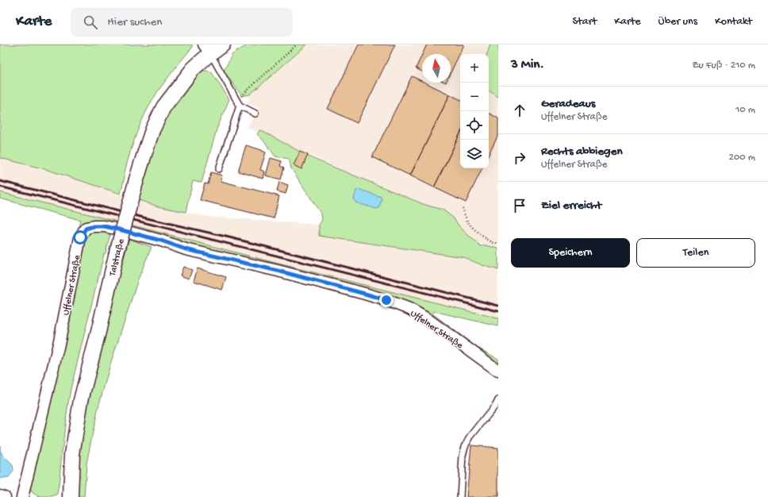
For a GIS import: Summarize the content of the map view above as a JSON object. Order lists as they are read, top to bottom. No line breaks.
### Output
{"streets":{"street":["Talstraße","Uffelner Straße"]},"north":"top","page":{"header":"Karte","search":"Hier suchen","nav":["Start","Karte","Über uns","Kontakt"],"heading":["3 Min.","Zu Fuß · 210 m"],"map_buttons":["+","−"],"list":[["Geradeaus","Uffelner Straße","10 m"],["Rechts abbiegen","Uffelner Straße","200 m"],"Ziel erreicht"],"buttons":["Speichern","Teilen"]}}
